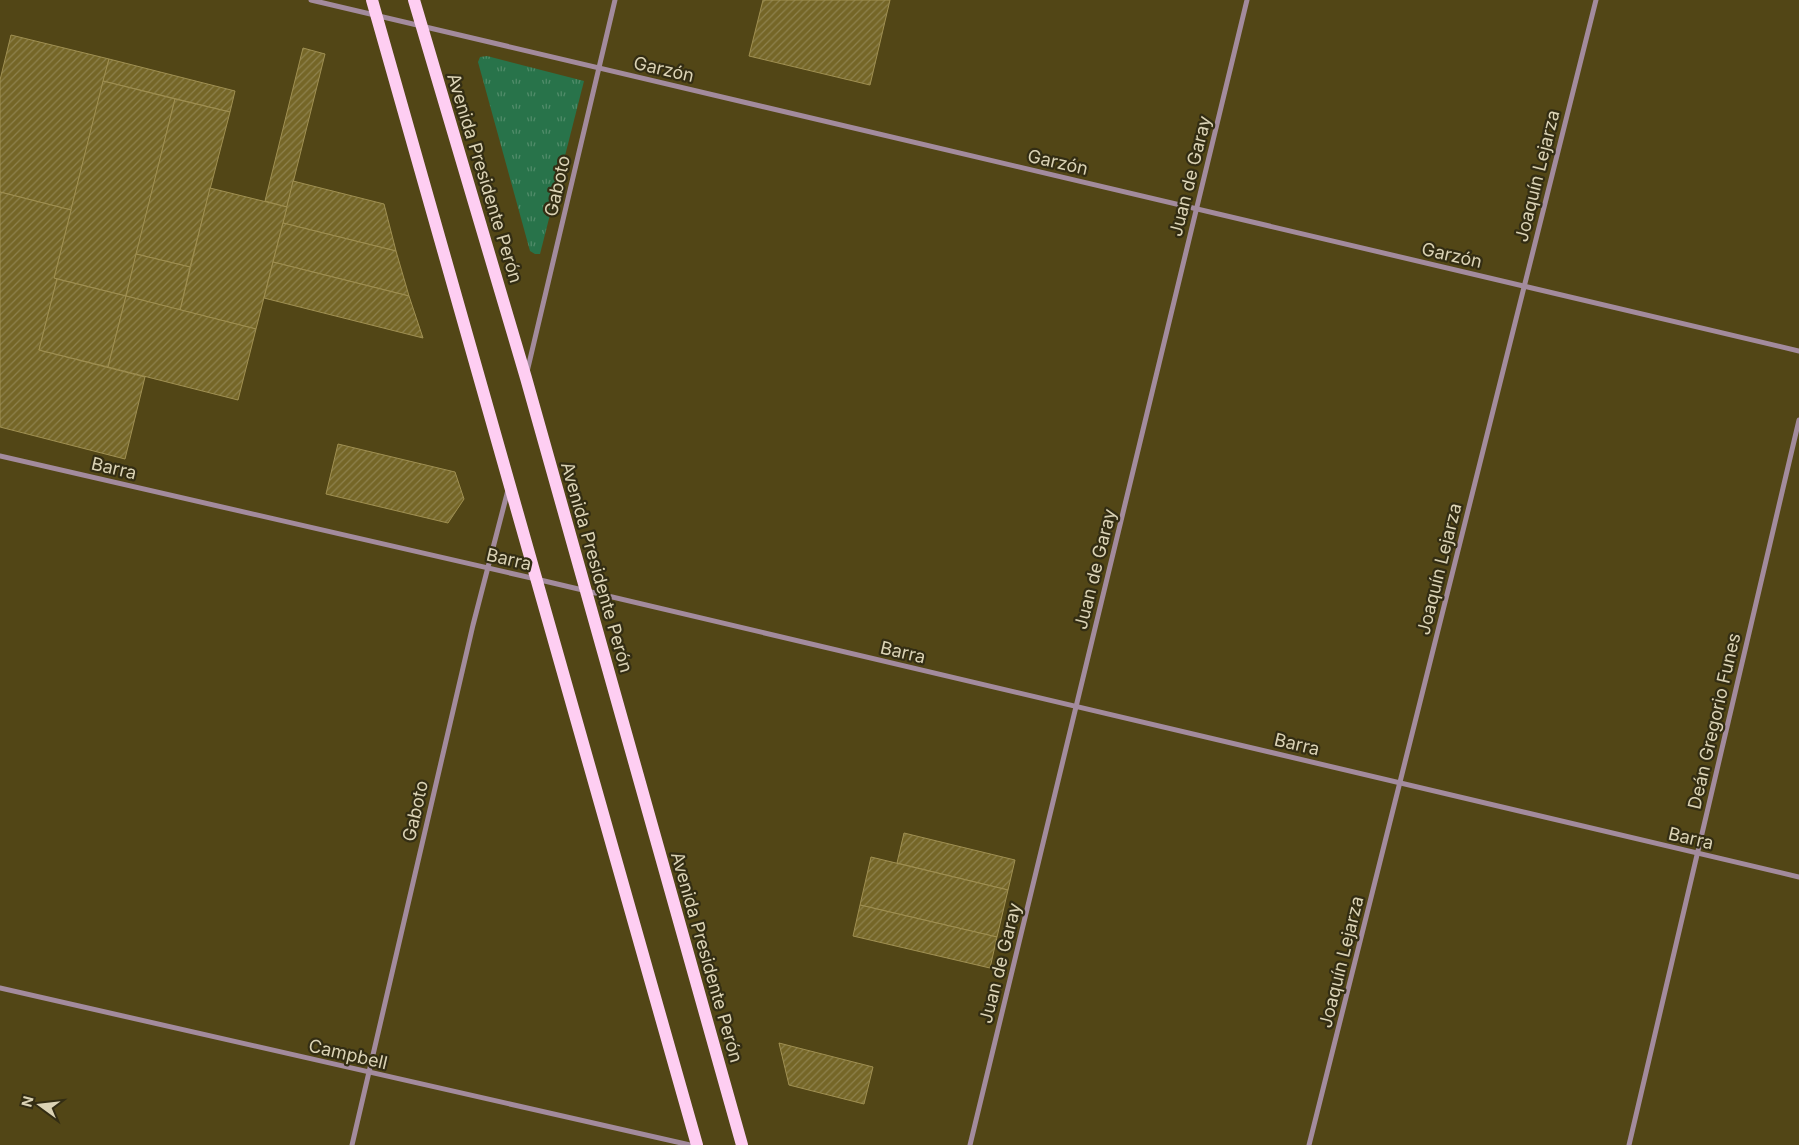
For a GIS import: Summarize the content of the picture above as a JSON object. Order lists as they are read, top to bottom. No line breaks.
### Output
{"streets":{"main road":["Avenida Presidente Perón"],"street":["Garzón","Juan de Garay","Joaquín Lejarza","Gaboto","Barra","Deán Gregorio Funes","Campbell"]},"crossings":[["Garzón","Juan de Garay"],["Garzón","Joaquín Lejarza"],["Garzón","Avenida Presidente Perón"],["Garzón","Gaboto"],["Juan de Garay","Barra"],["Joaquín Lejarza","Barra"],["Avenida Presidente Perón","Gaboto"],["Avenida Presidente Perón","Barra"],["Gaboto","Barra"],["Gaboto","Campbell"],["Barra","Deán Gregorio Funes"]],"north":"left"}
